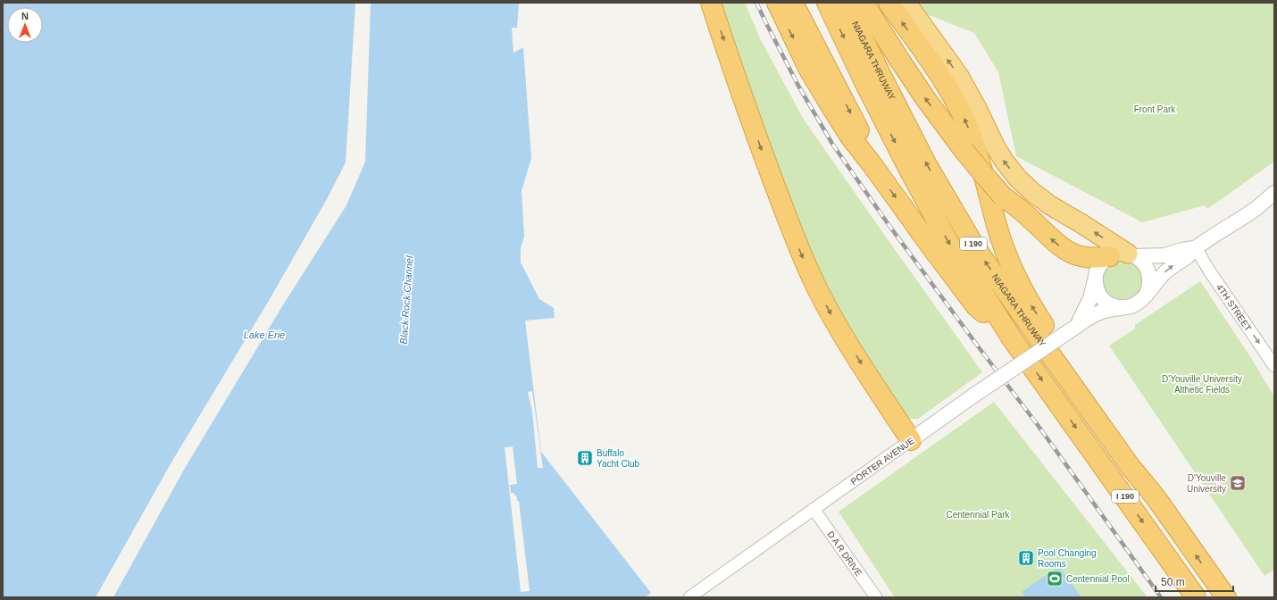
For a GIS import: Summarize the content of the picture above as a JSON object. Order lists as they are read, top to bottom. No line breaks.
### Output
{"streets":{"highway":["NIAGARA THRUWAY","I 190"],"street":["4TH STREET","PORTER AVENUE","D A R DRIVE"]},"crossings":[["4TH STREET","PORTER AVENUE"],["PORTER AVENUE","D A R DRIVE"]],"one_way":["4TH STREET"],"water":["Black Rock Channel","Lake Erie"],"parks":["Front Park","D'Youville University Althetic Fields","Centennial Park"],"places":{"building":["Buffalo Yacht Club","Pool Changing Rooms"],"school or university":["D'Youville University"],"sports":["Centennial Pool"]},"scale_bar":"50 m","north":"top"}
